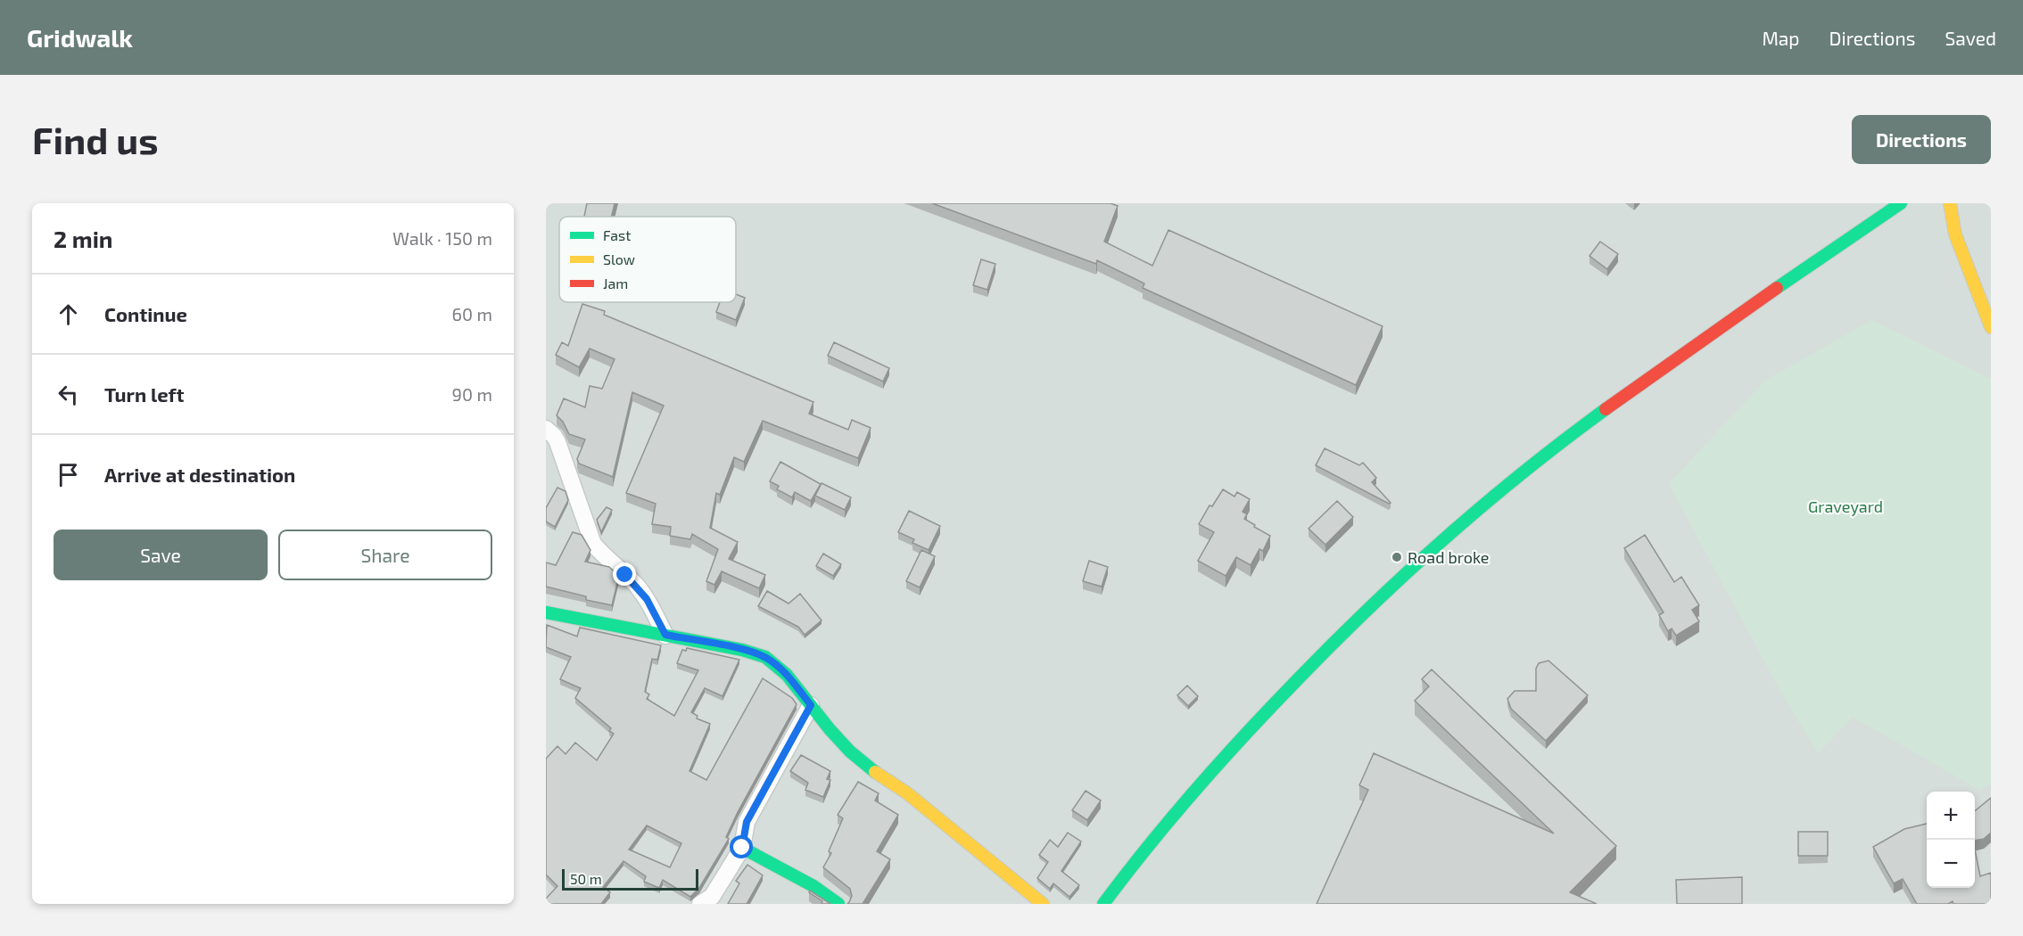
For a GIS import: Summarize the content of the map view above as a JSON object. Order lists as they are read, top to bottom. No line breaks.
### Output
{"parks":["Graveyard"],"places":["Road broke"],"legend":["Fast","Slow","Jam"],"scale_bar":"50 m","page":{"header":"Gridwalk","nav":["Map","Directions","Saved"],"buttons":["Directions",["Save","Share"]],"title":"Find us","heading":["2 min","Walk · 150 m"],"list":[["Continue","60 m"],["Turn left","90 m"],"Arrive at destination"],"map_buttons":["+","−"],"scale":"50 m"}}
